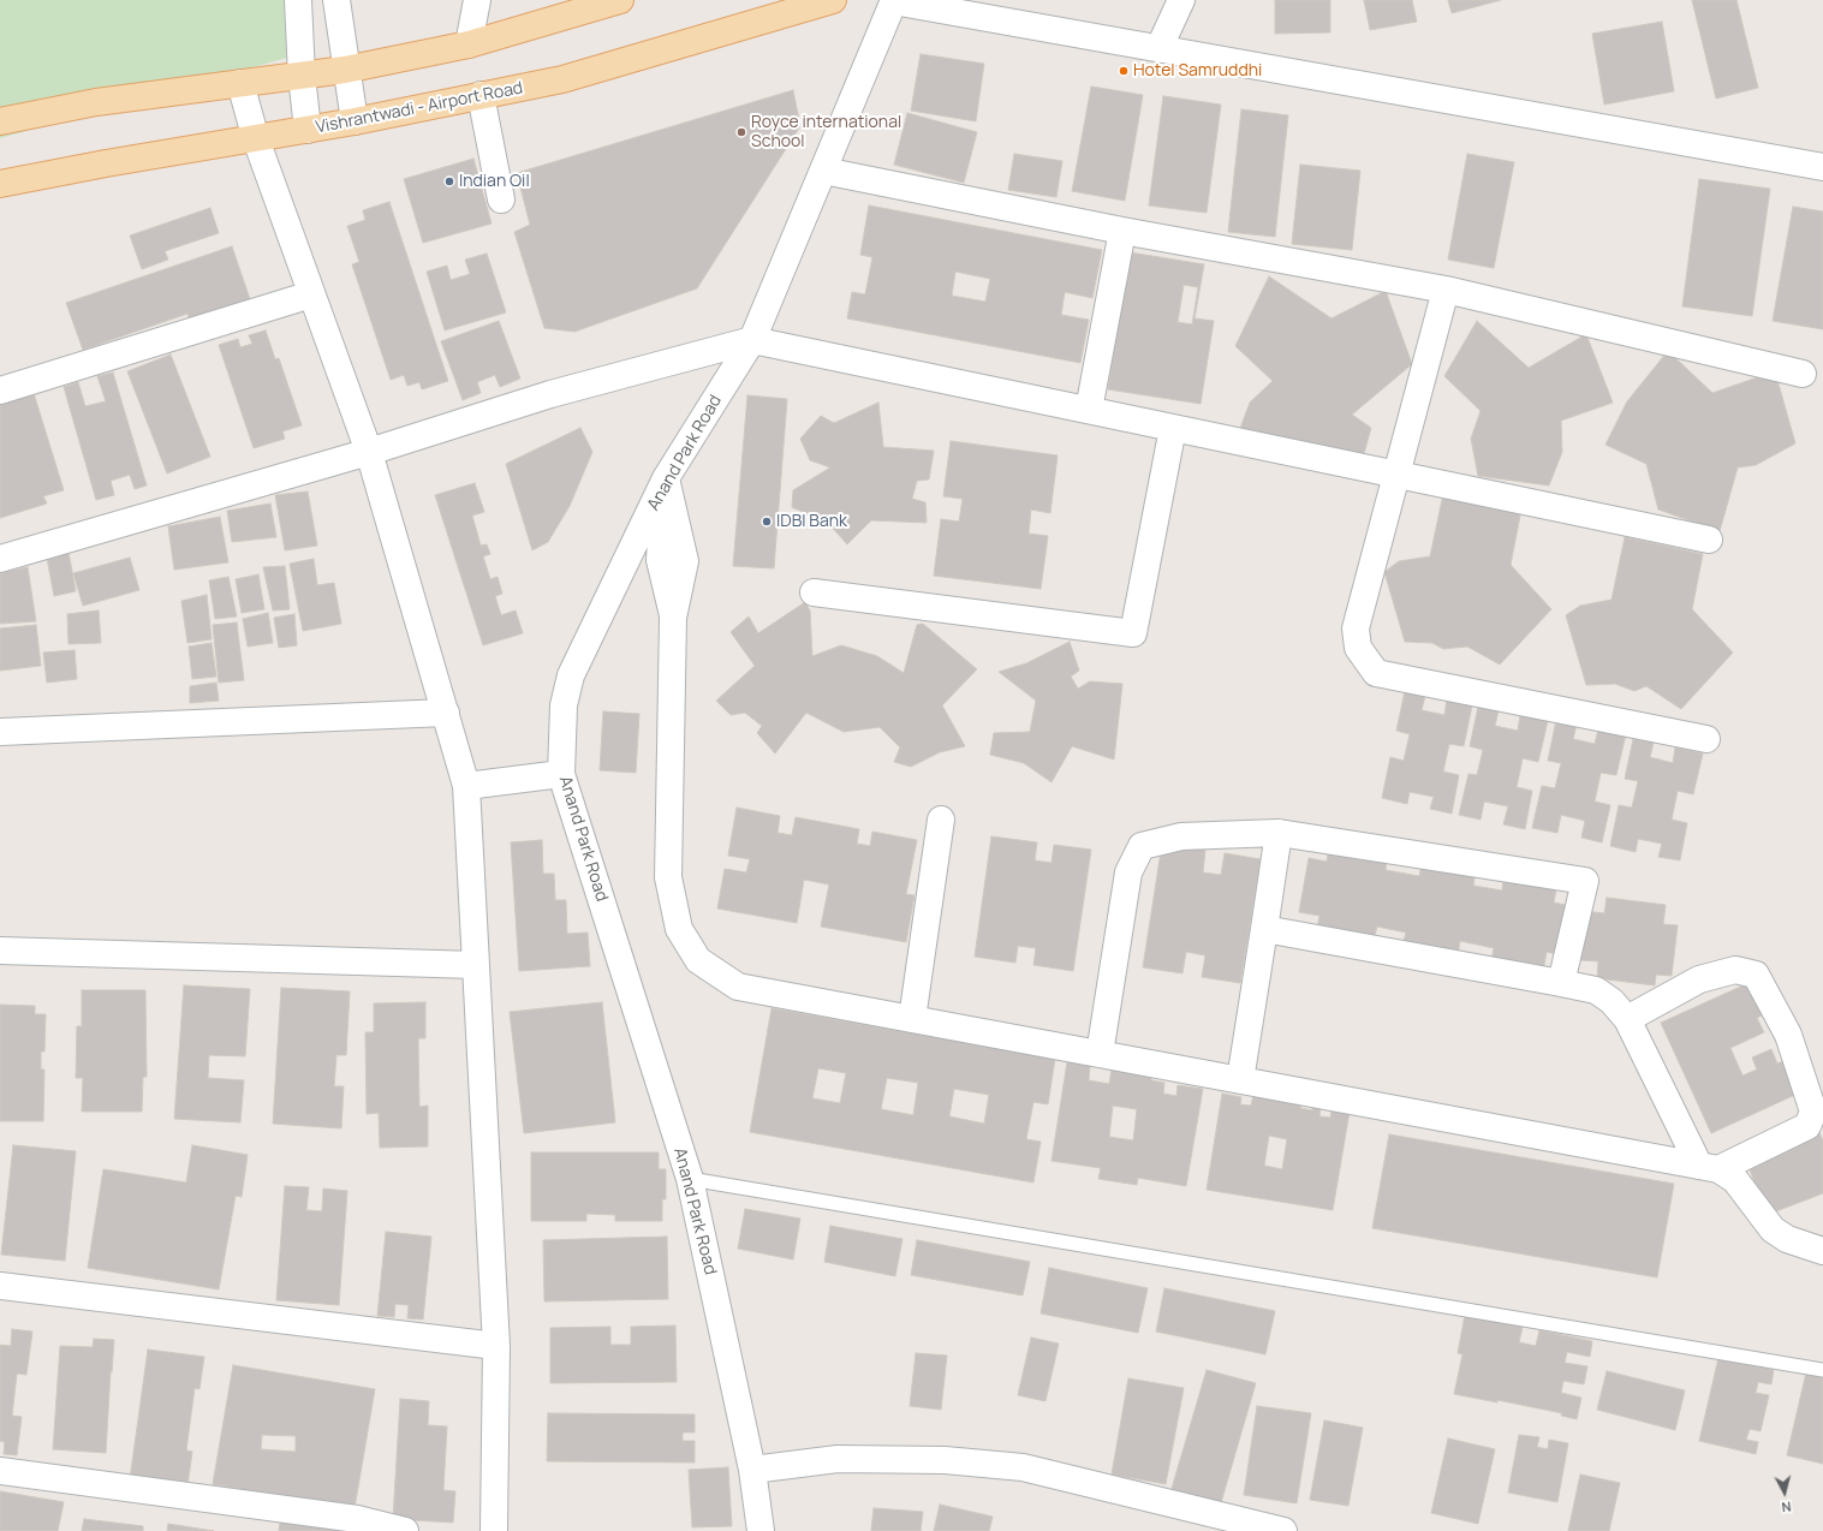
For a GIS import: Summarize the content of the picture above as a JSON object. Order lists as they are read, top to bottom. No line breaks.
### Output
{"streets":{"main road":["Vishrantwadi - Airport Road"],"street":["Anand Park Road"]},"places":["Hotel Samruddhi","Royce international School","Indian Oil","IDBI Bank"],"north":"bottom"}
